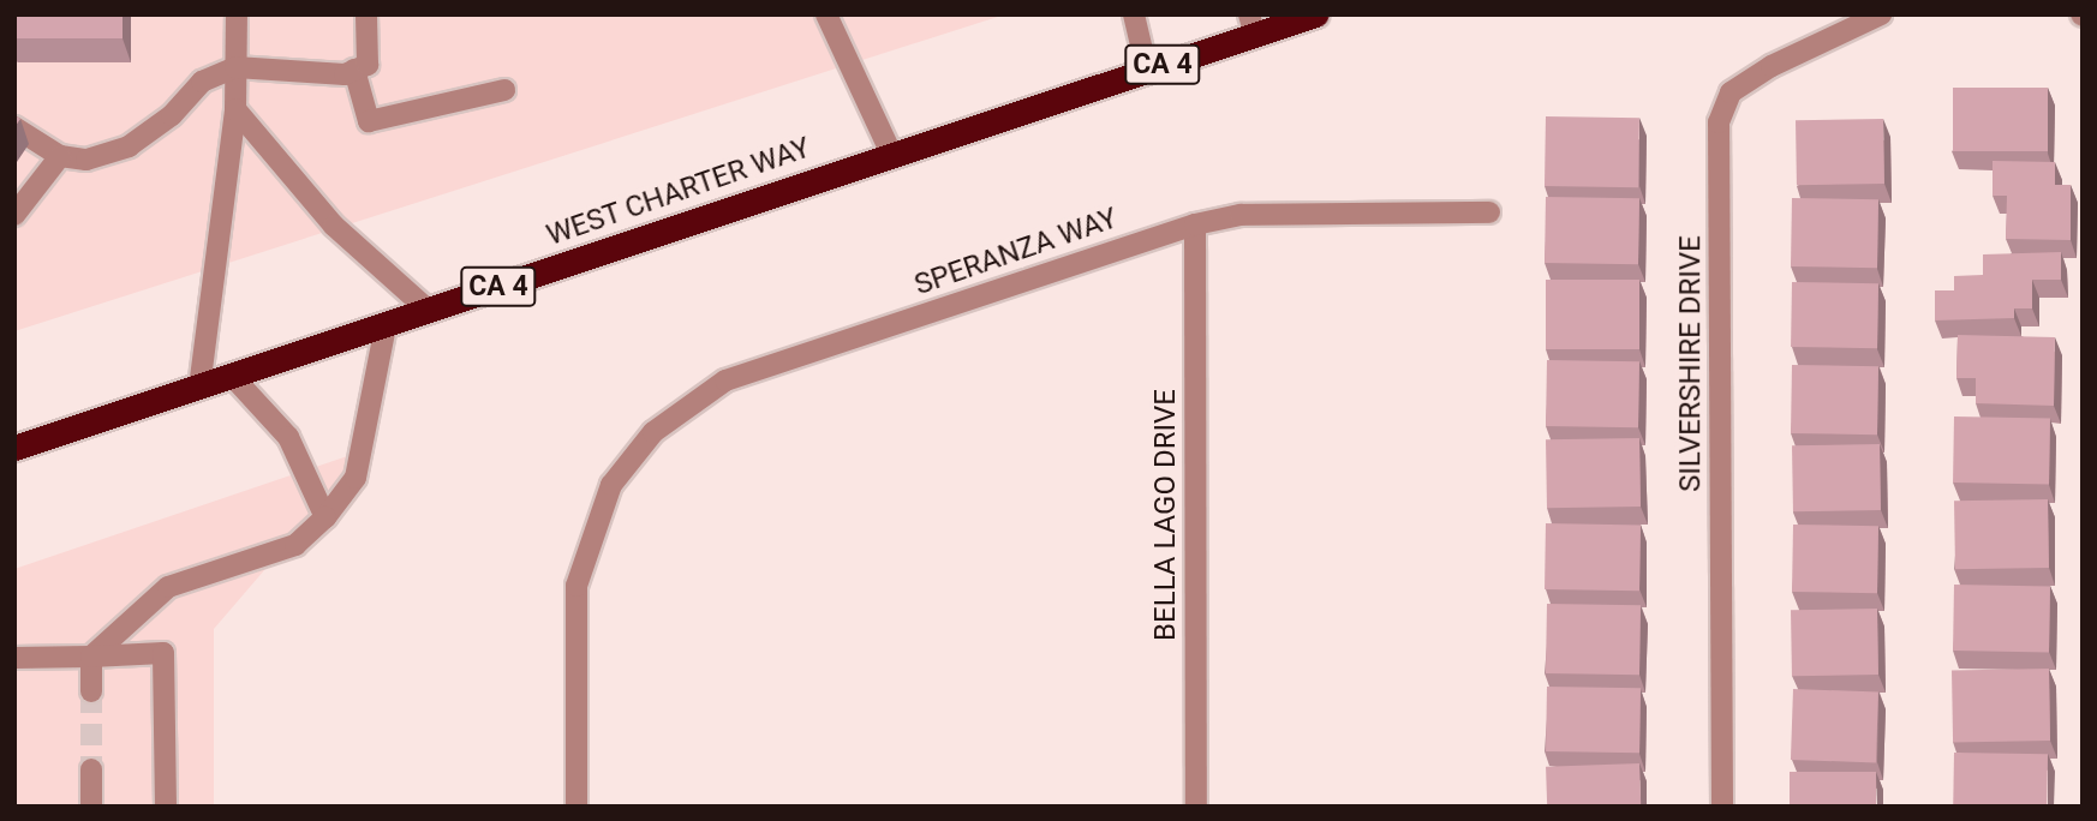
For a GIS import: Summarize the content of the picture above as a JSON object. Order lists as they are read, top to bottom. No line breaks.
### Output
{"streets":{"highway":["CA 4","WEST CHARTER WAY"],"street":["SPERANZA WAY","SILVERSHIRE DRIVE","BELLA LAGO DRIVE"]},"crossings":[["SPERANZA WAY","BELLA LAGO DRIVE"]]}
